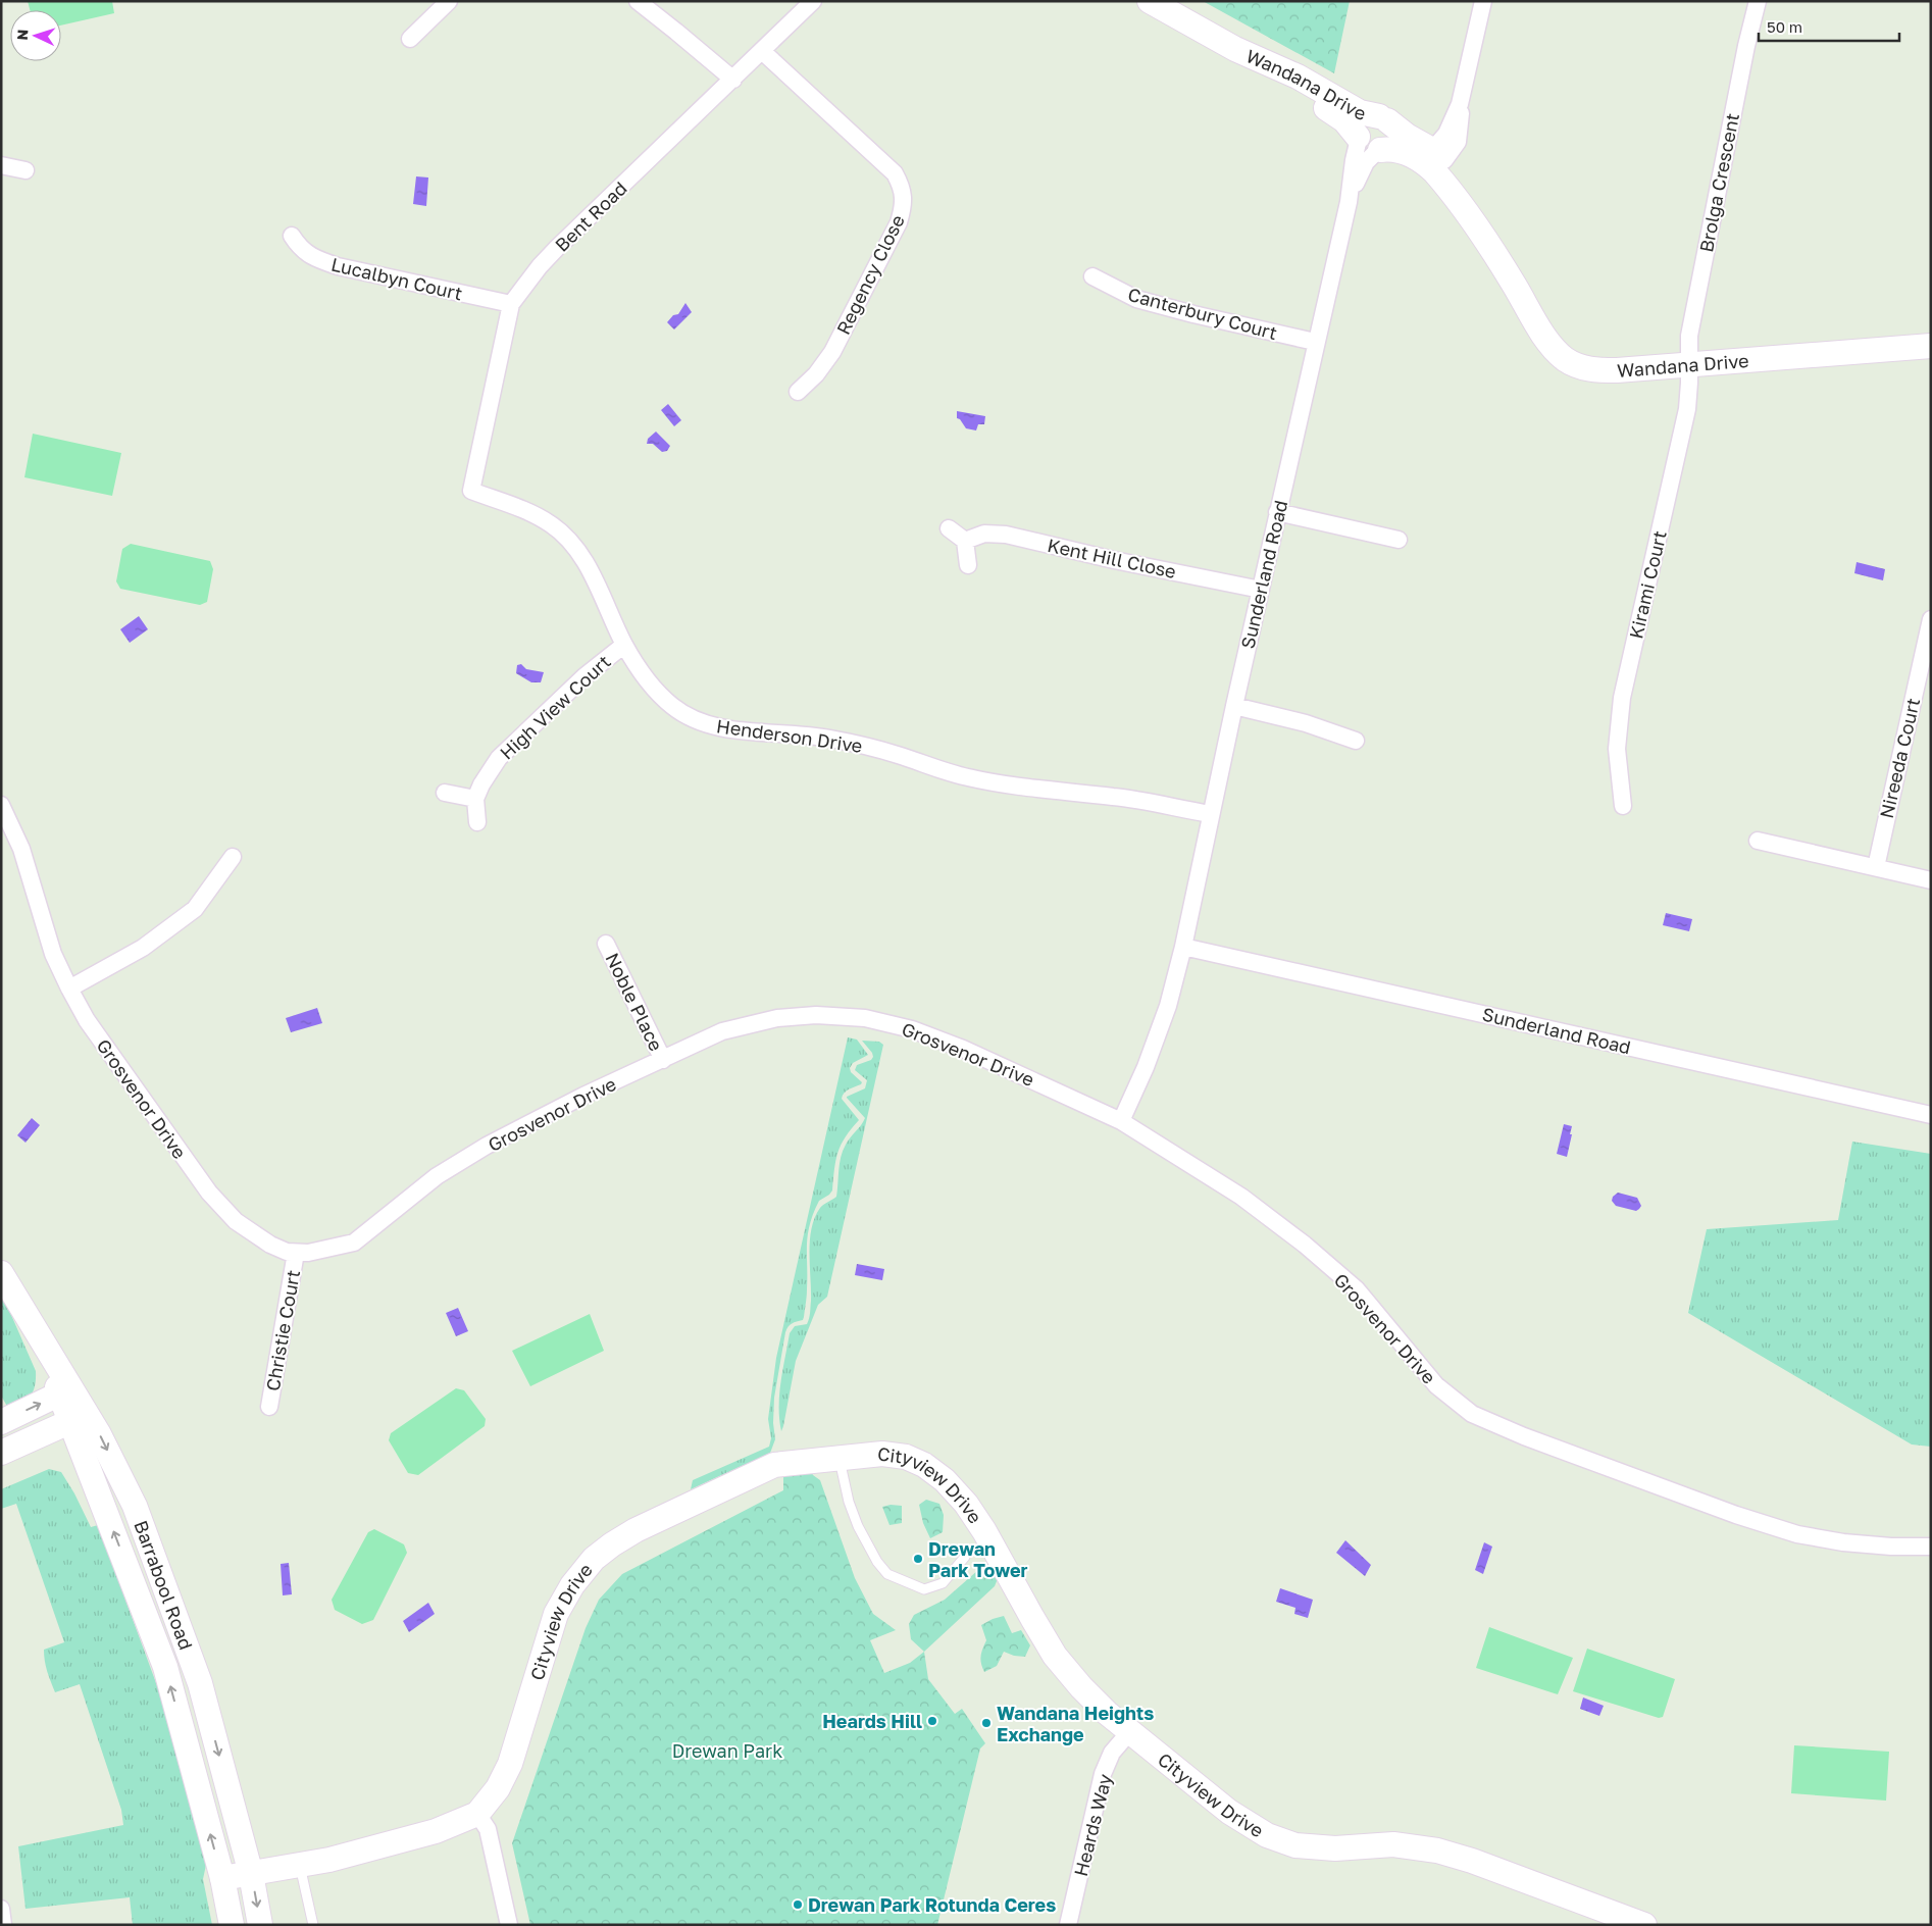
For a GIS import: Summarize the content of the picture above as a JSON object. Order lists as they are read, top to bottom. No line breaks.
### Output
{"streets":{"street":["Wandana Drive","Brolga Crescent","Bent Road","Regency Close","Lucalbyn Court","Canterbury Court","Kent Hill Close","Sunderland Road","Kirami Court","High View Court","Henderson Drive","Nireeda Court","Noble Place","Grosvenor Drive","Christie Court","Cityview Drive","Barrabool Road","Heards Way"]},"crossings":[["Wandana Drive","Brolga Crescent"],["Wandana Drive","Sunderland Road"],["Wandana Drive","Kirami Court"],["Brolga Crescent","Kirami Court"],["Bent Road","Regency Close"],["Bent Road","Lucalbyn Court"],["Bent Road","Henderson Drive"],["Canterbury Court","Sunderland Road"],["Kent Hill Close","Sunderland Road"],["Sunderland Road","Henderson Drive"],["Sunderland Road","Grosvenor Drive"],["High View Court","Henderson Drive"],["Noble Place","Grosvenor Drive"],["Grosvenor Drive","Christie Court"],["Cityview Drive","Barrabool Road"],["Cityview Drive","Heards Way"]],"parks":["Drewan Park"],"places":["Drewan Park Tower","Heards Hill","Wandana Heights Exchange","Drewan Park Rotunda Ceres"],"scale_bar":"50 m","north":"left"}
